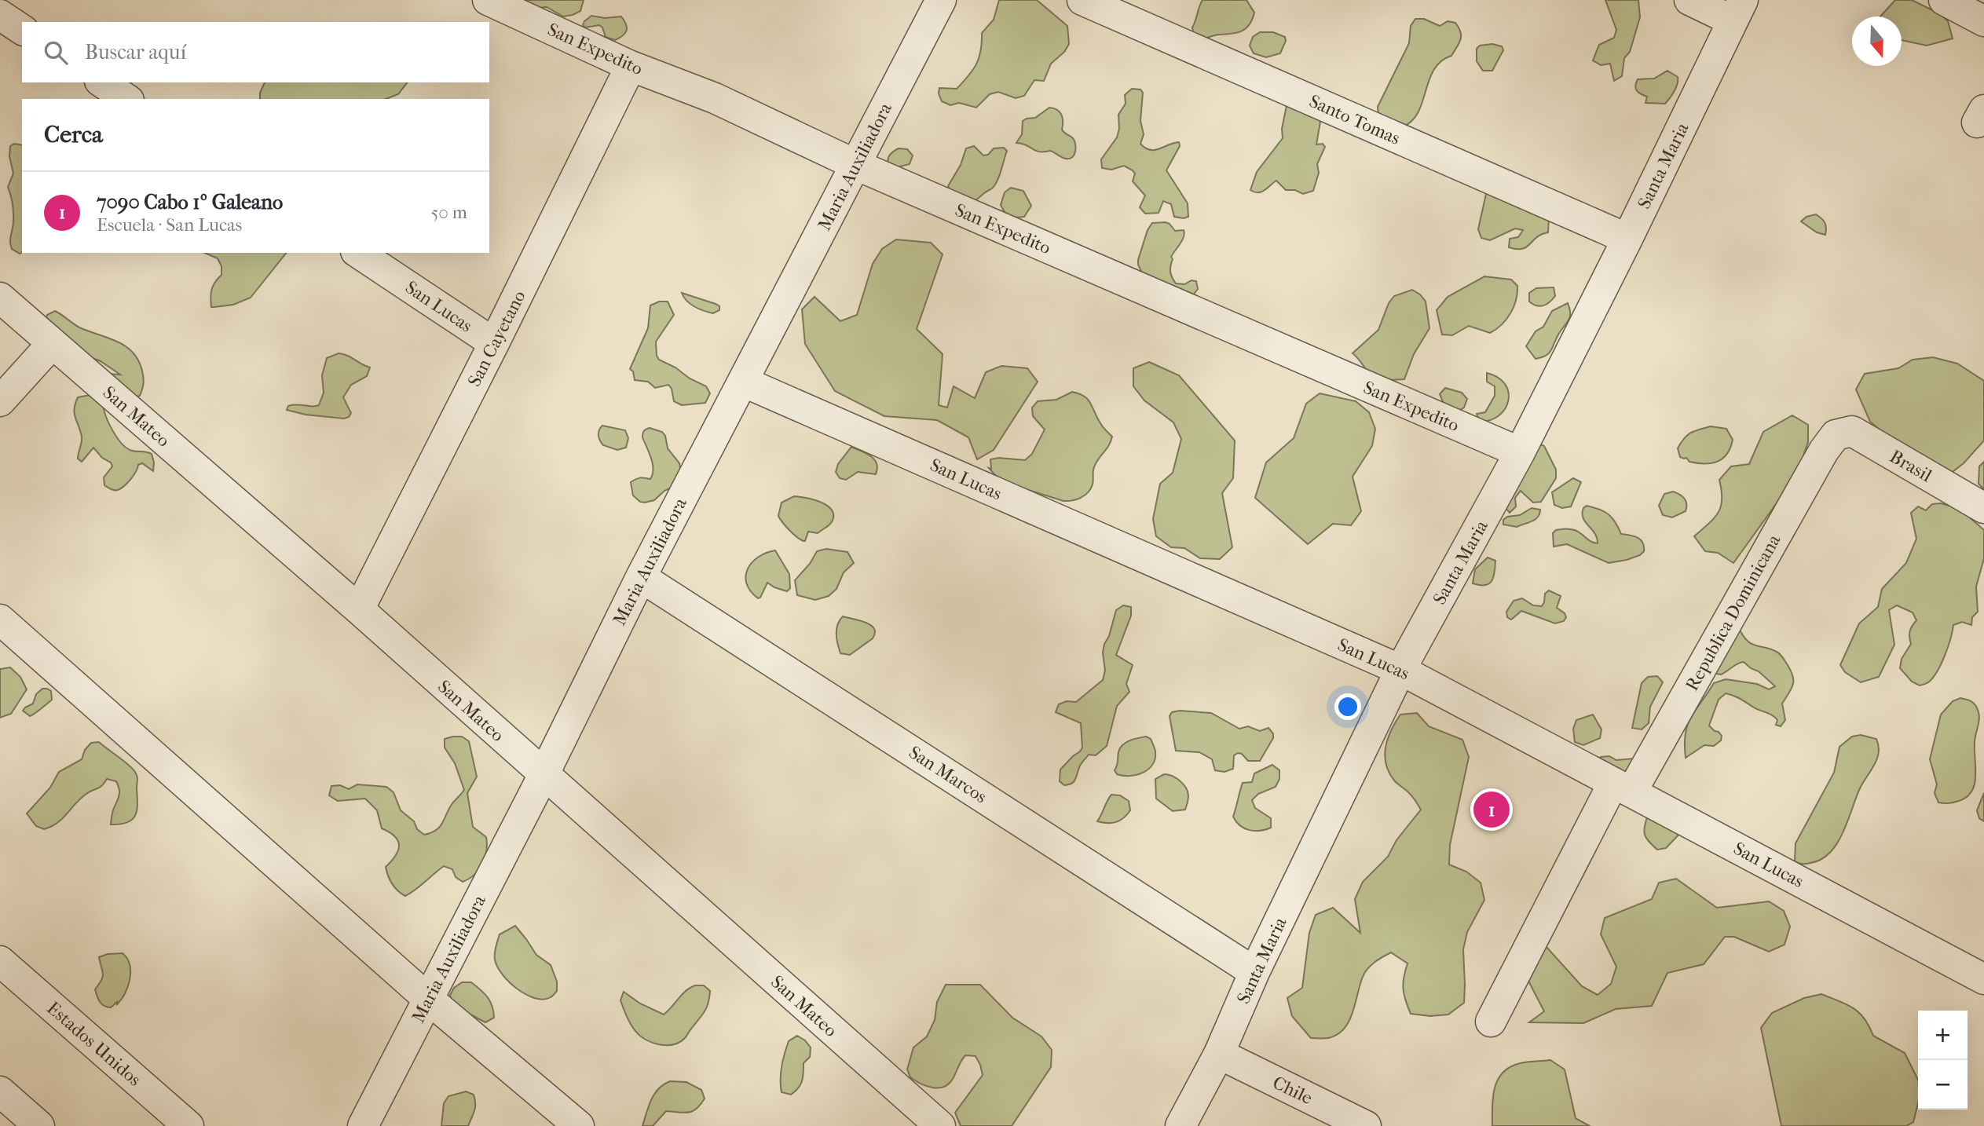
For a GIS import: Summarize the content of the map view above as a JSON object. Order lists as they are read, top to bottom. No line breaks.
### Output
{"streets":{"street":["San Expedito","Santo Tomas","Santa Maria","Maria Auxiliadora","San Lucas","San Cayetano","San Mateo","Brasil","Republica Dominicana","San Marcos","Estados Unidos","Chile"]},"crossings":[["San Expedito","Santa Maria"],["San Expedito","Maria Auxiliadora"],["San Expedito","San Cayetano"],["Santo Tomas","Santa Maria"],["Santa Maria","San Lucas"],["Santa Maria","San Marcos"],["Santa Maria","Chile"],["Maria Auxiliadora","San Lucas"],["Maria Auxiliadora","San Mateo"],["Maria Auxiliadora","San Marcos"],["San Lucas","San Cayetano"],["San Lucas","Republica Dominicana"],["San Cayetano","San Mateo"],["Brasil","Republica Dominicana"]],"north":"bottom","page":{"search":"Buscar aquí","heading":"Cerca","list":[{"mark":"1","name":"7090 Cabo 1º Galeano","note":"Escuela · San Lucas","value":"50 m"}],"pins":"1","map_buttons":["+","−"]}}
